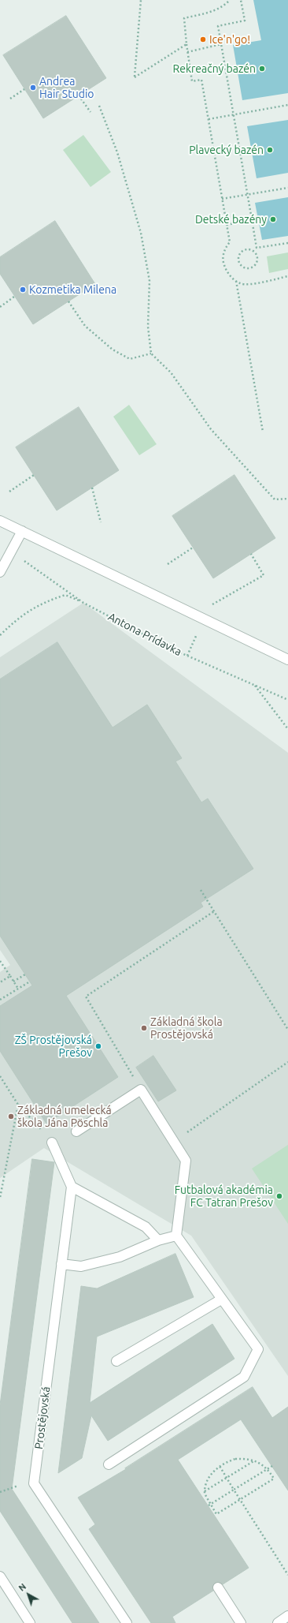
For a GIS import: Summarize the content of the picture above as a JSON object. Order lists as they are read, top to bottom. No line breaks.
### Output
{"streets":{"street":["Prostějovská"],"path":["Antona Prídavka"]},"places":["Ice'n'go!","Rekreačný bazén","Andrea Hair Studio","Plavecký bazén","Detské bazény","Kozmetika Milena","Základná škola Prostějovská","ZŠ Prostějovská Prešov","Základná umelecká škola Jána Pöschla","Futbalová akadémia FC Tatran Prešov"],"north":"top left"}
